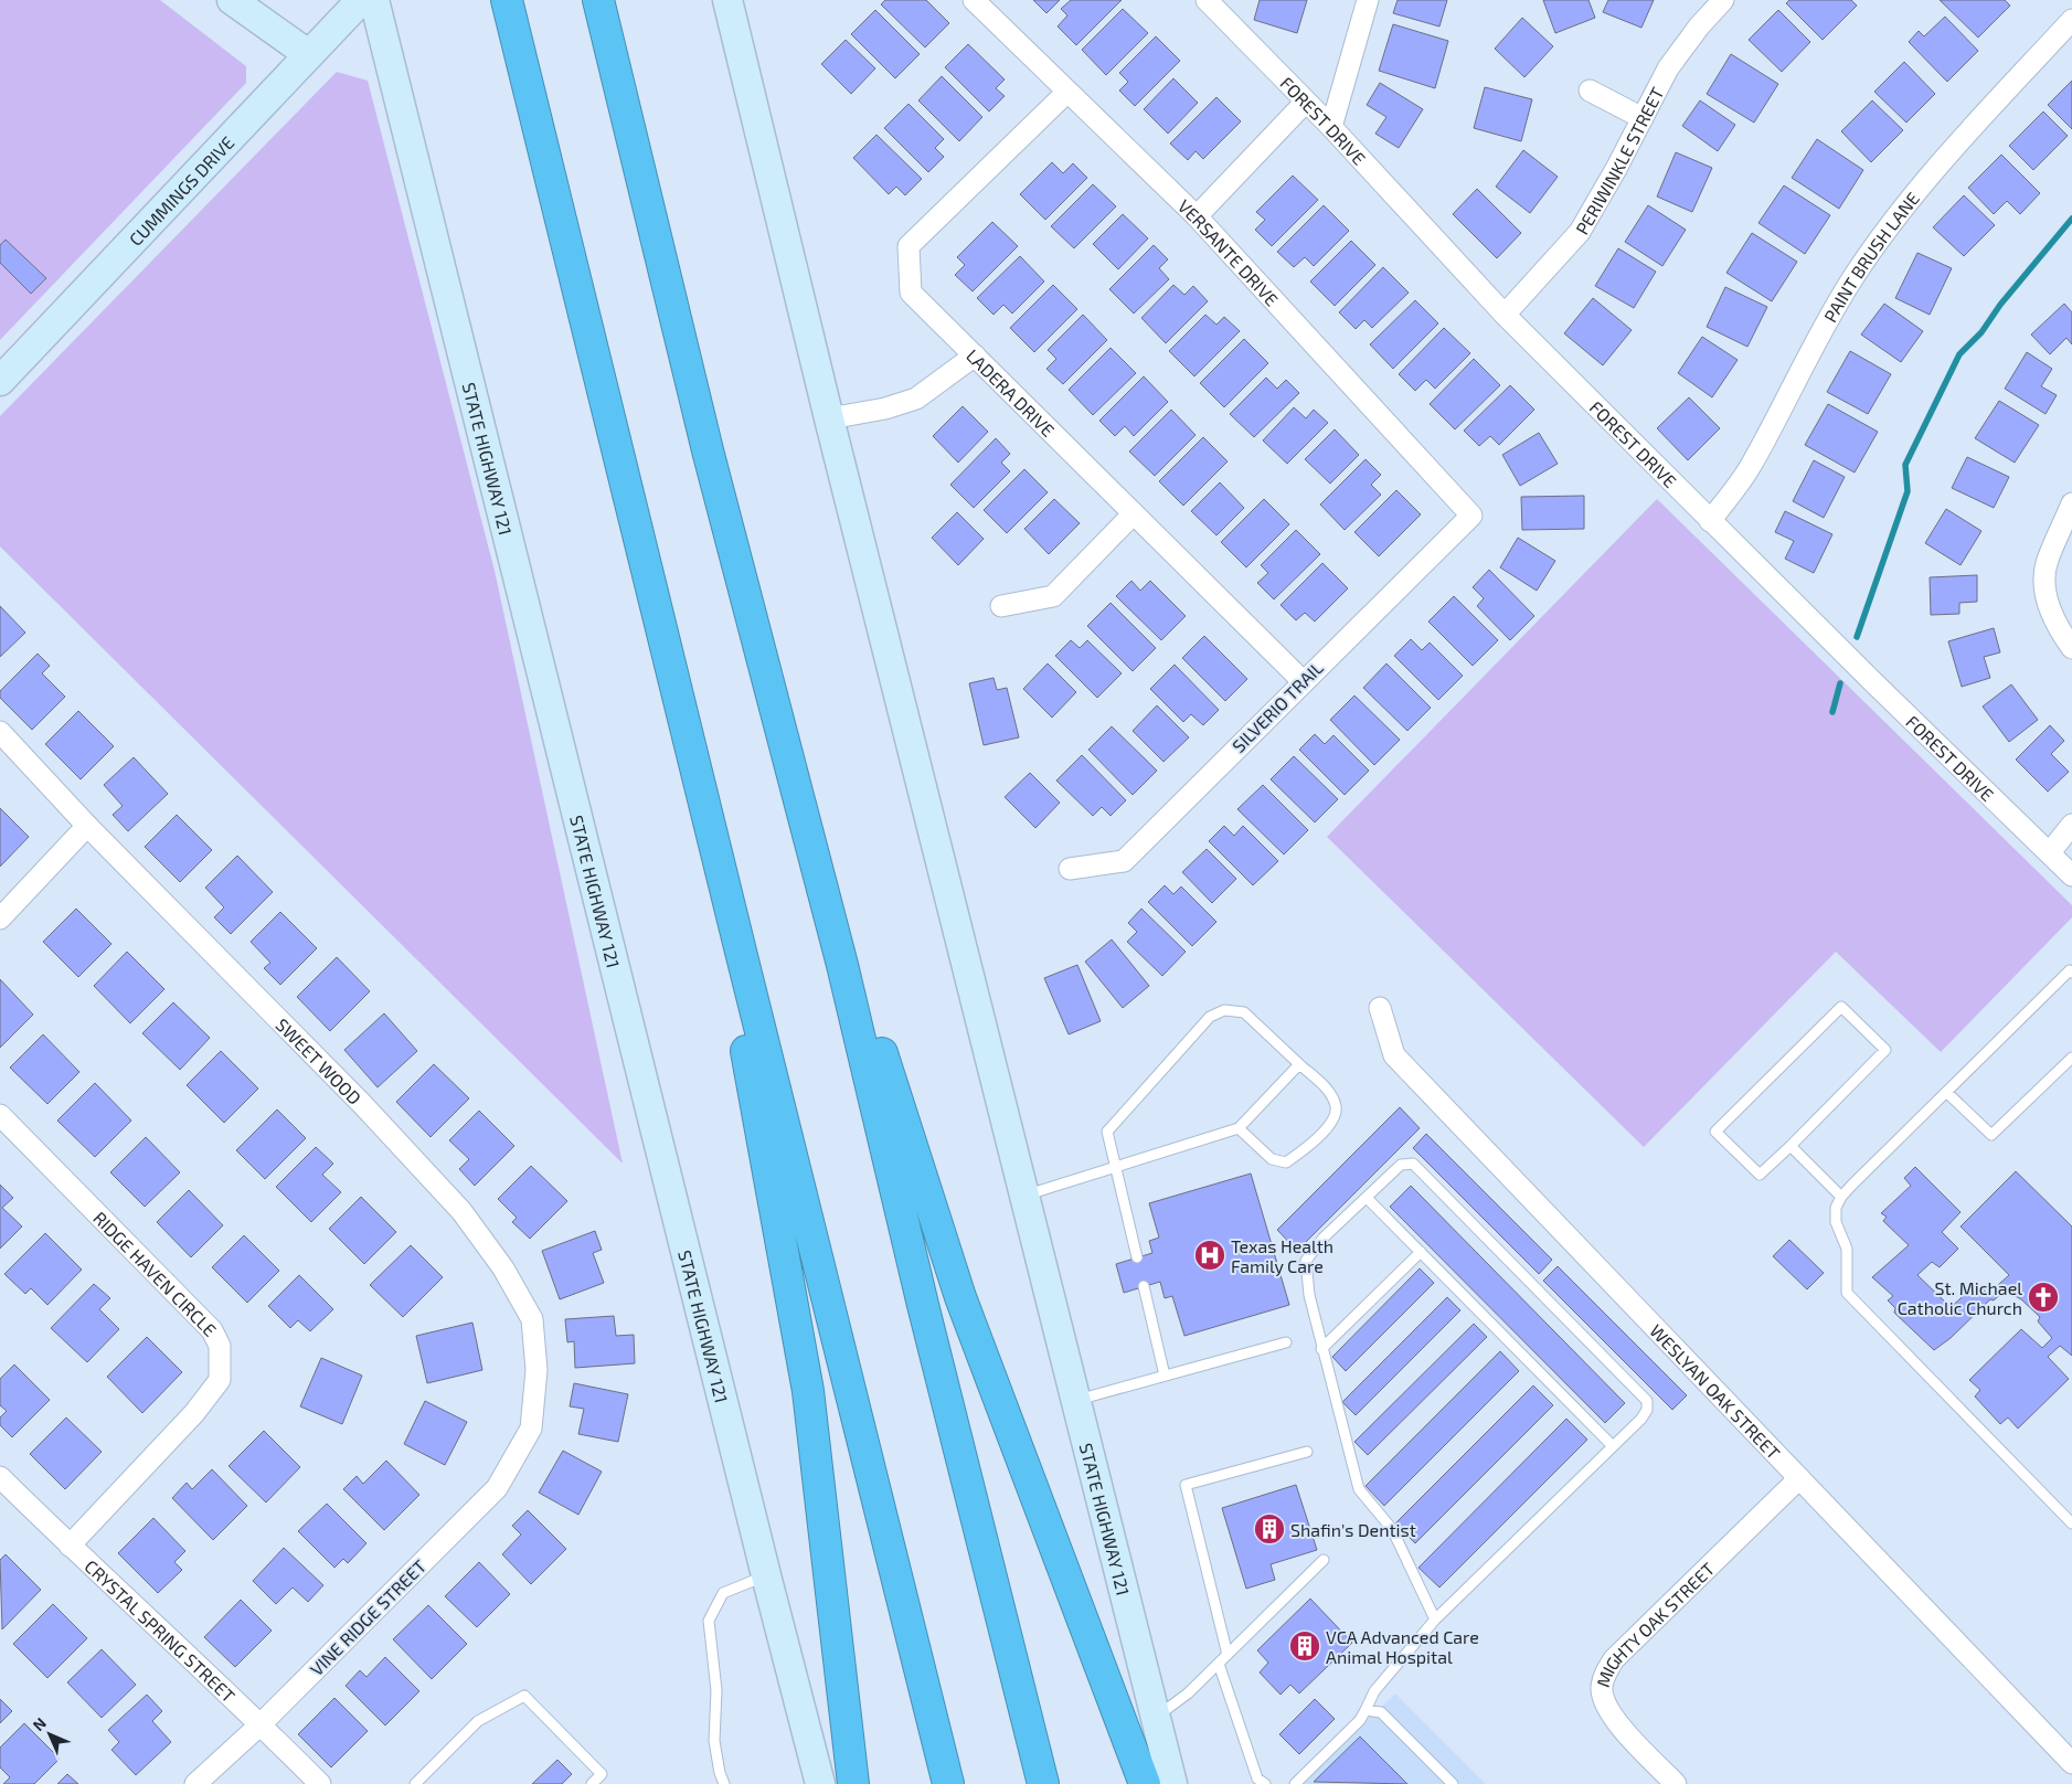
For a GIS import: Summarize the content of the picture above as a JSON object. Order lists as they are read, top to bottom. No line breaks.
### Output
{"streets":{"main road":["CUMMINGS DRIVE","STATE HIGHWAY 121"],"street":["FOREST DRIVE","PERIWINKLE STREET","VERSANTE DRIVE","PAINT BRUSH LANE","LADERA DRIVE","SILVERIO TRAIL","SWEET WOOD","RIDGE HAVEN CIRCLE","WESLYAN OAK STREET","VINE RIDGE STREET","MIGHTY OAK STREET","CRYSTAL SPRING STREET"]},"crossings":[["FOREST DRIVE","PERIWINKLE STREET"],["FOREST DRIVE","PAINT BRUSH LANE"],["VERSANTE DRIVE","LADERA DRIVE"],["VERSANTE DRIVE","SILVERIO TRAIL"],["LADERA DRIVE","SILVERIO TRAIL"],["SWEET WOOD","VINE RIDGE STREET"],["RIDGE HAVEN CIRCLE","CRYSTAL SPRING STREET"],["WESLYAN OAK STREET","MIGHTY OAK STREET"],["VINE RIDGE STREET","CRYSTAL SPRING STREET"]],"places":{"hospital":["Texas Health Family Care"],"church":["St. Michael Catholic Church"],"building":["Shafin's Dentist","VCA Advanced Care Animal Hospital"]},"north":"top left"}
